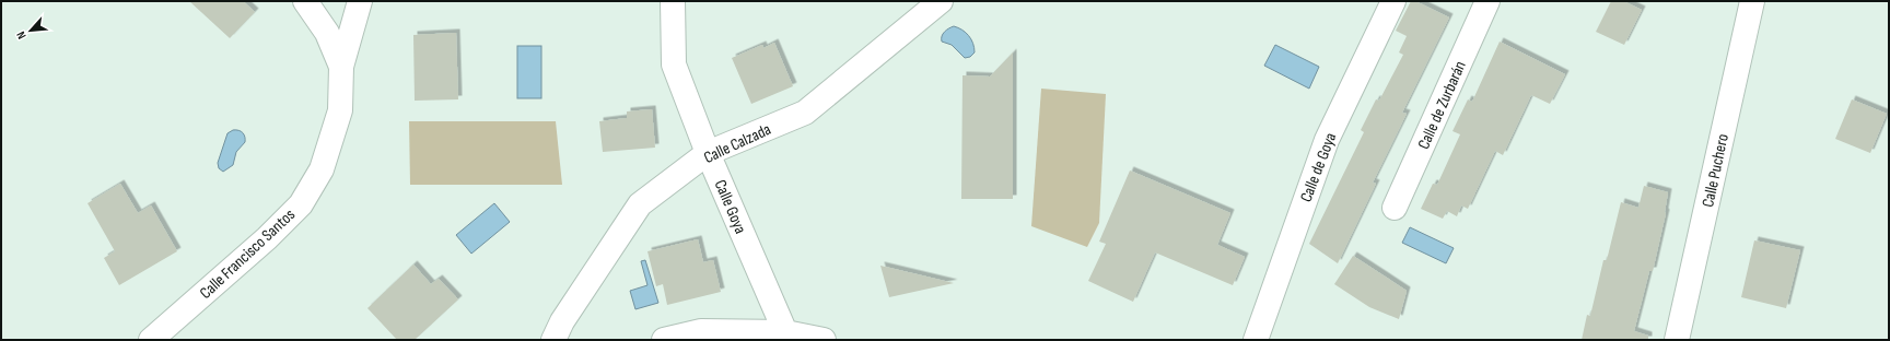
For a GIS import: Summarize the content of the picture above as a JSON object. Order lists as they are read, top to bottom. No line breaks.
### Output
{"streets":{"street":["Calle de Zurbarán","Calle Calzada","Calle de Goya","Calle Puchero","Calle Goya","Calle Francisco Santos"]},"crossings":[["Calle Calzada","Calle Goya"]],"north":"bottom left"}
